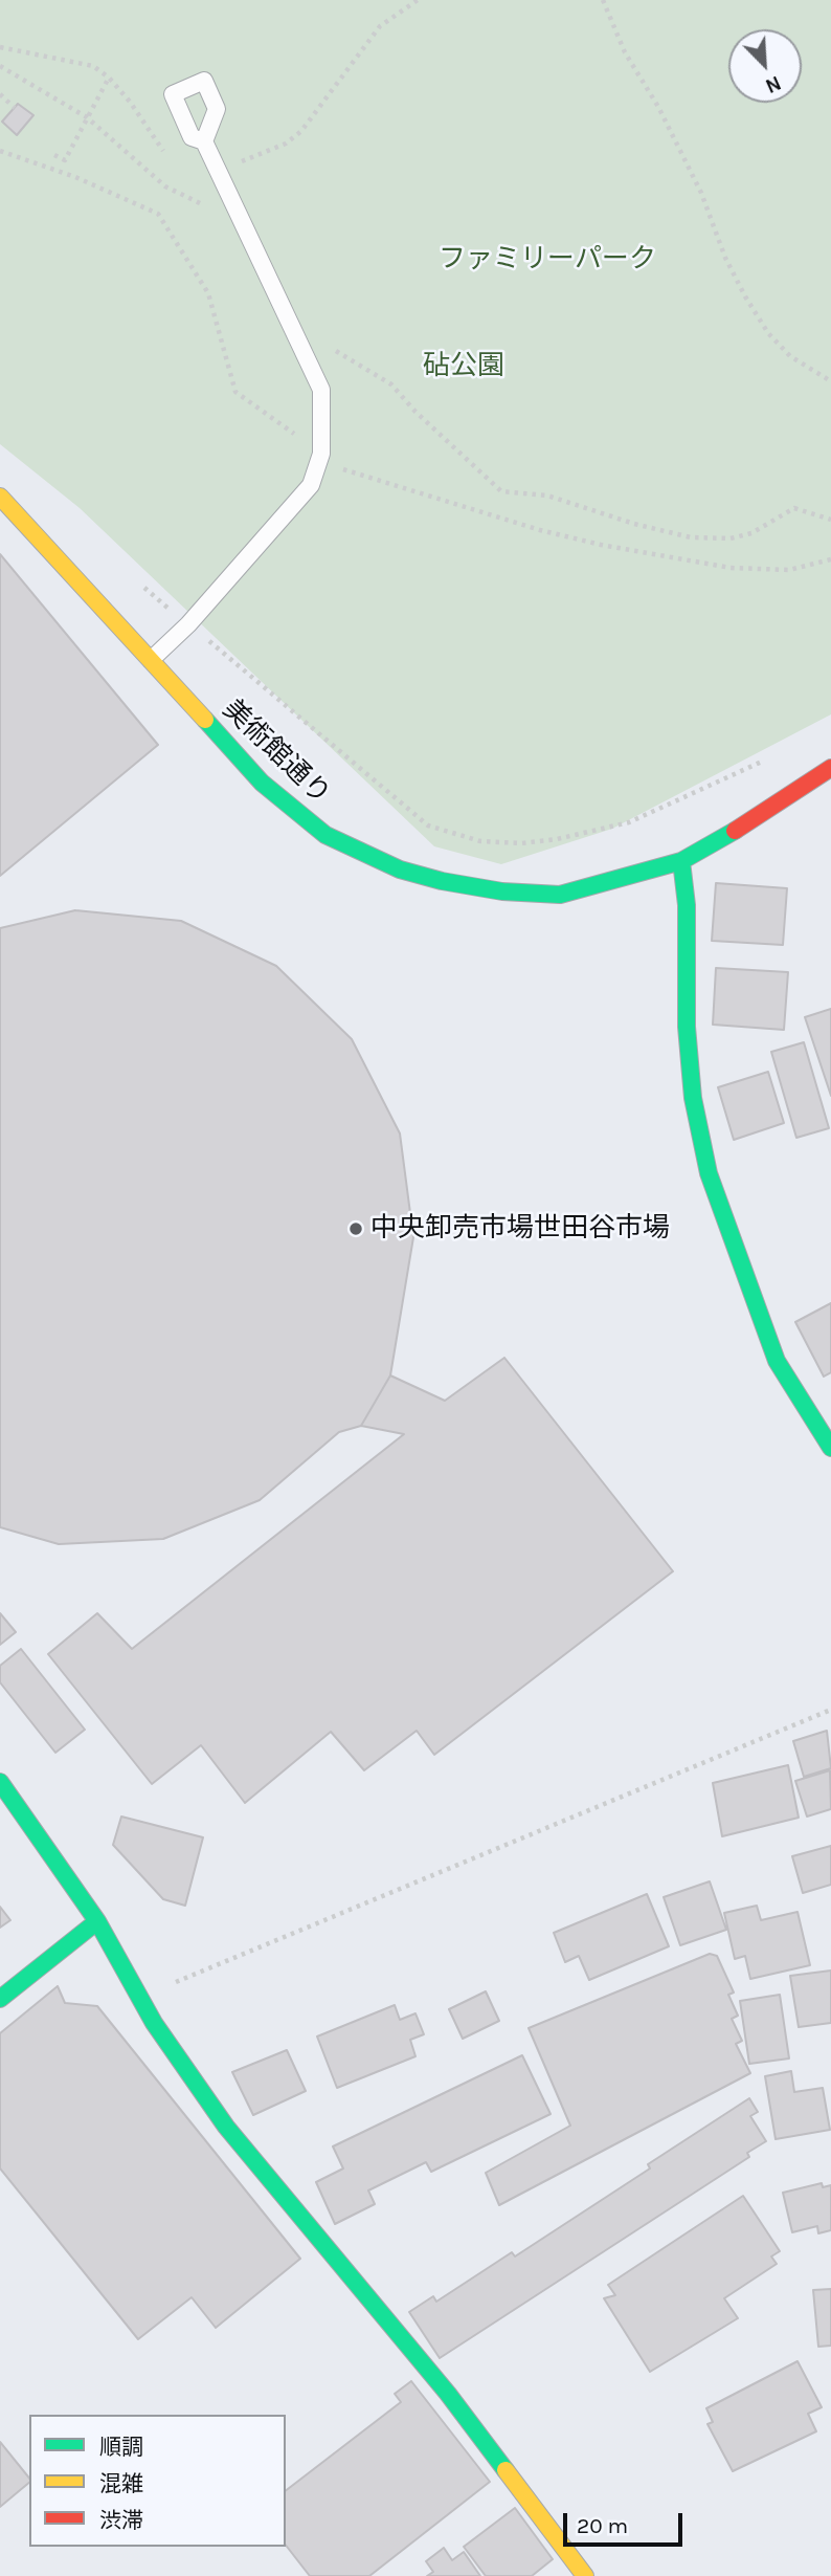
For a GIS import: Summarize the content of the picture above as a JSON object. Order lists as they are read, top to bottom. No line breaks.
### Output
{"streets":{"street":["美術館通り"]},"parks":["ファミリーパーク","砧公園"],"places":["中央卸売市場世田谷市場"],"legend":["順調","混雑","渋滞"],"scale_bar":"20 m","north":"bottom right"}
